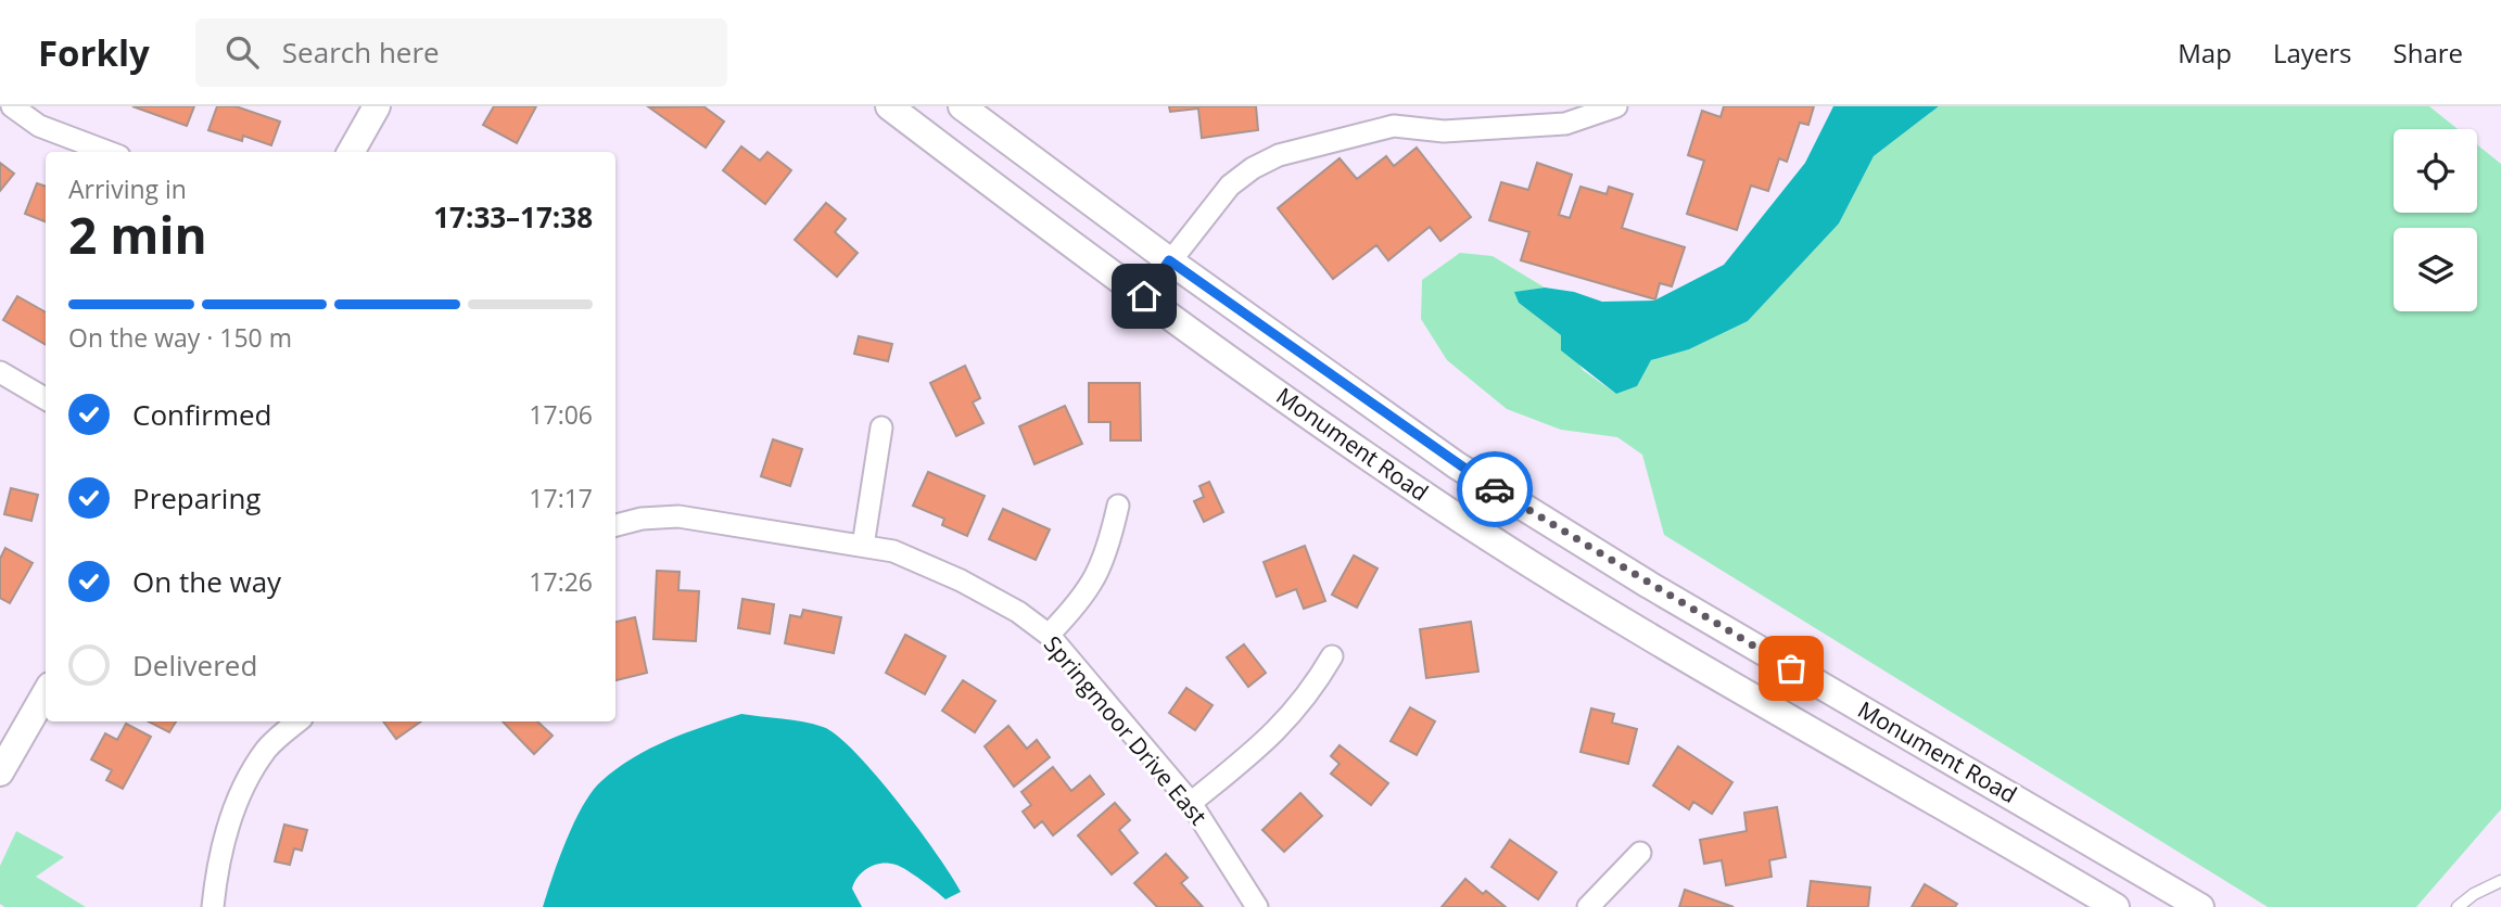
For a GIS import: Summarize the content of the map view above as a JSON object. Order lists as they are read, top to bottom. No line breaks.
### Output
{"streets":{"street":["Monument Road","Springmoor Drive East"]},"page":{"header":"Forkly","search":"Search here","nav":["Map","Layers","Share"],"heading":["2 min","Arriving in","17:33–17:38"],"bar":"On the way · 150 m","list":[["Confirmed","17:06"],["Preparing","17:17"],["On the way","17:26"],"Delivered"]}}
